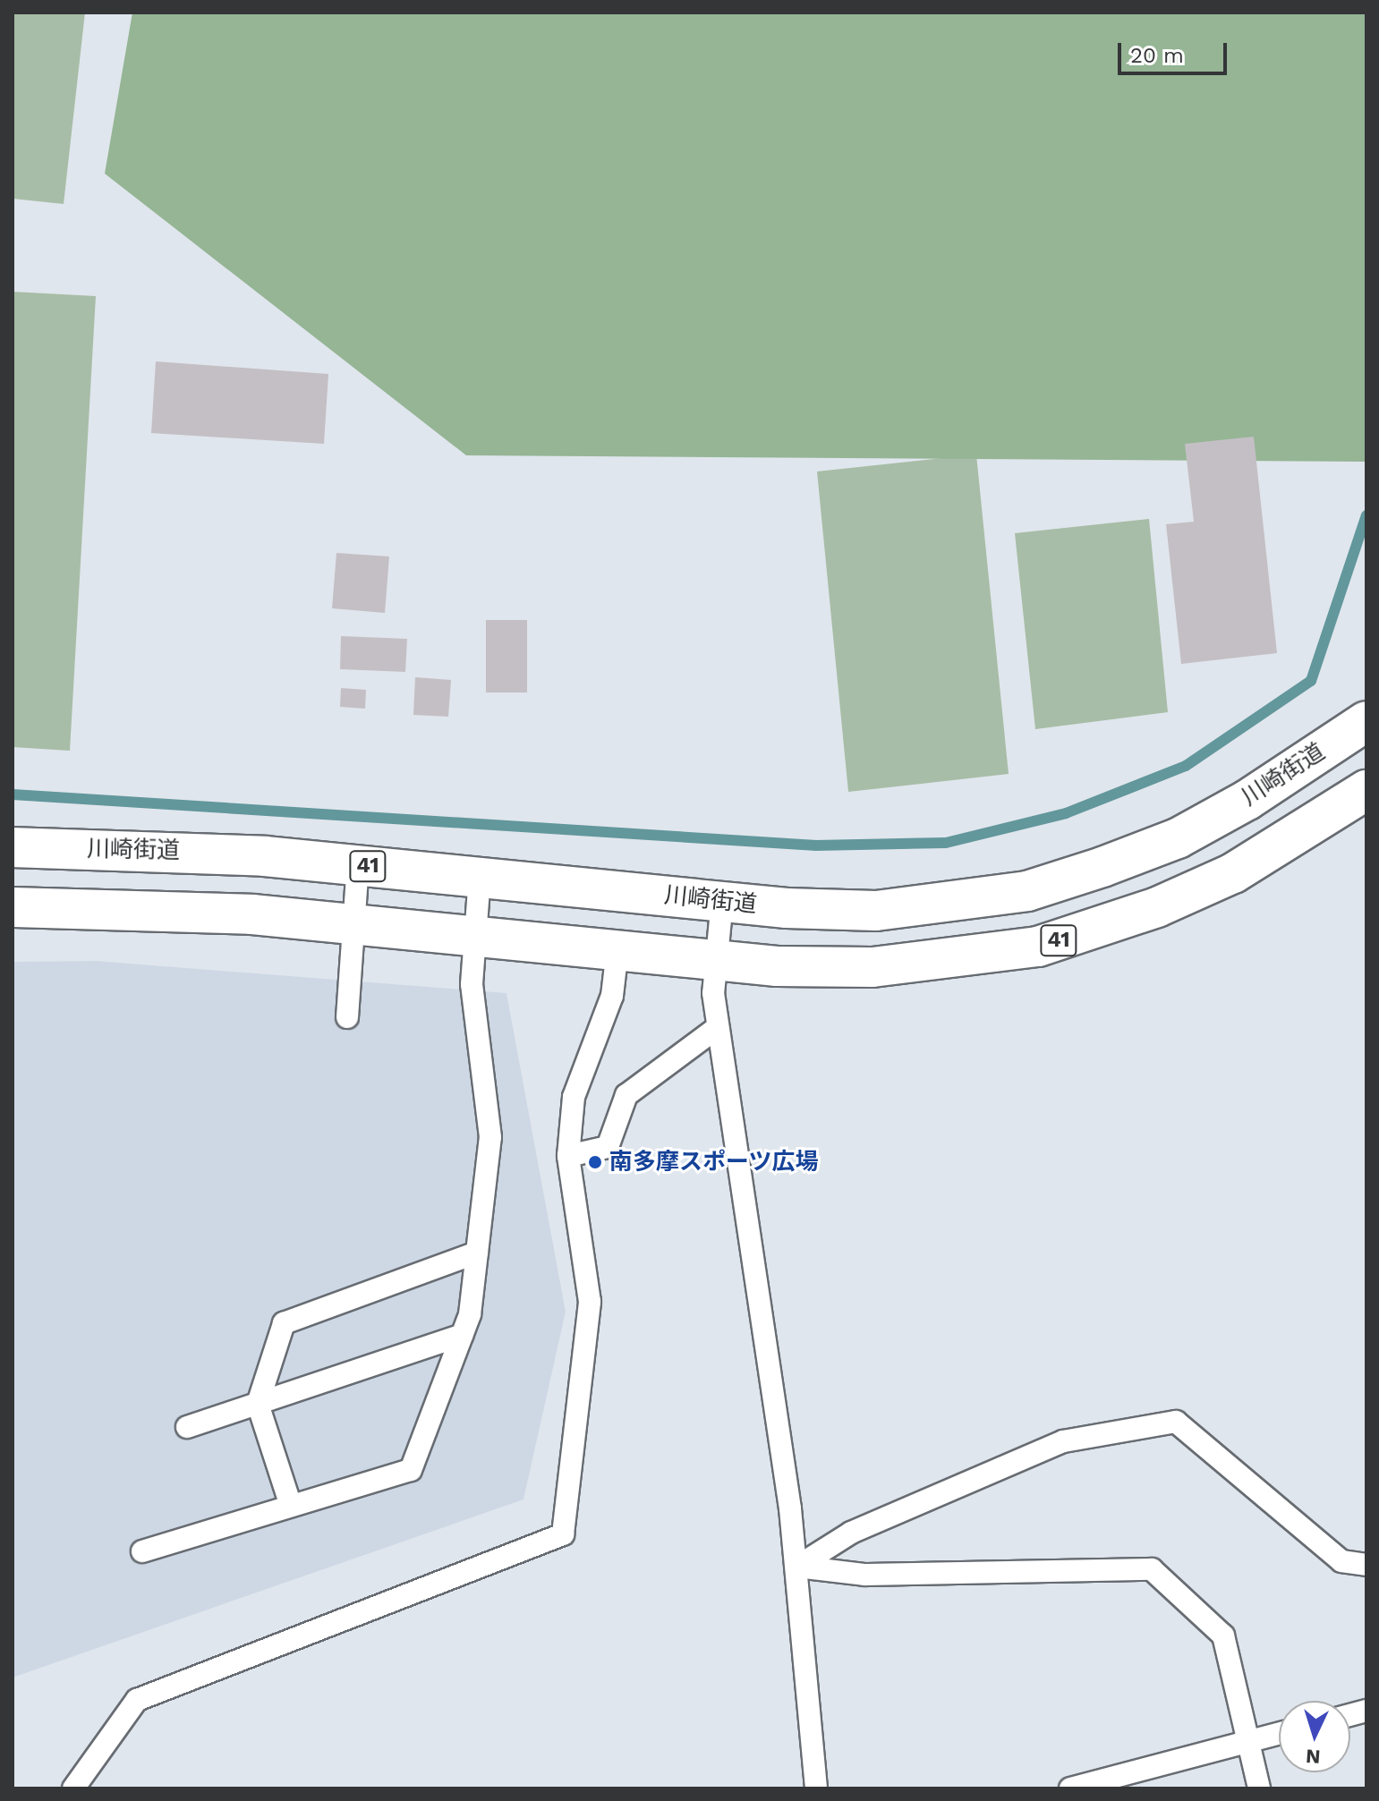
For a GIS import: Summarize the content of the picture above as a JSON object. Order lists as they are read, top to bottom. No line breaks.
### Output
{"streets":{"main road":["川崎街道","41"]},"places":["南多摩スポーツ広場"],"scale_bar":"20 m","north":"bottom"}
